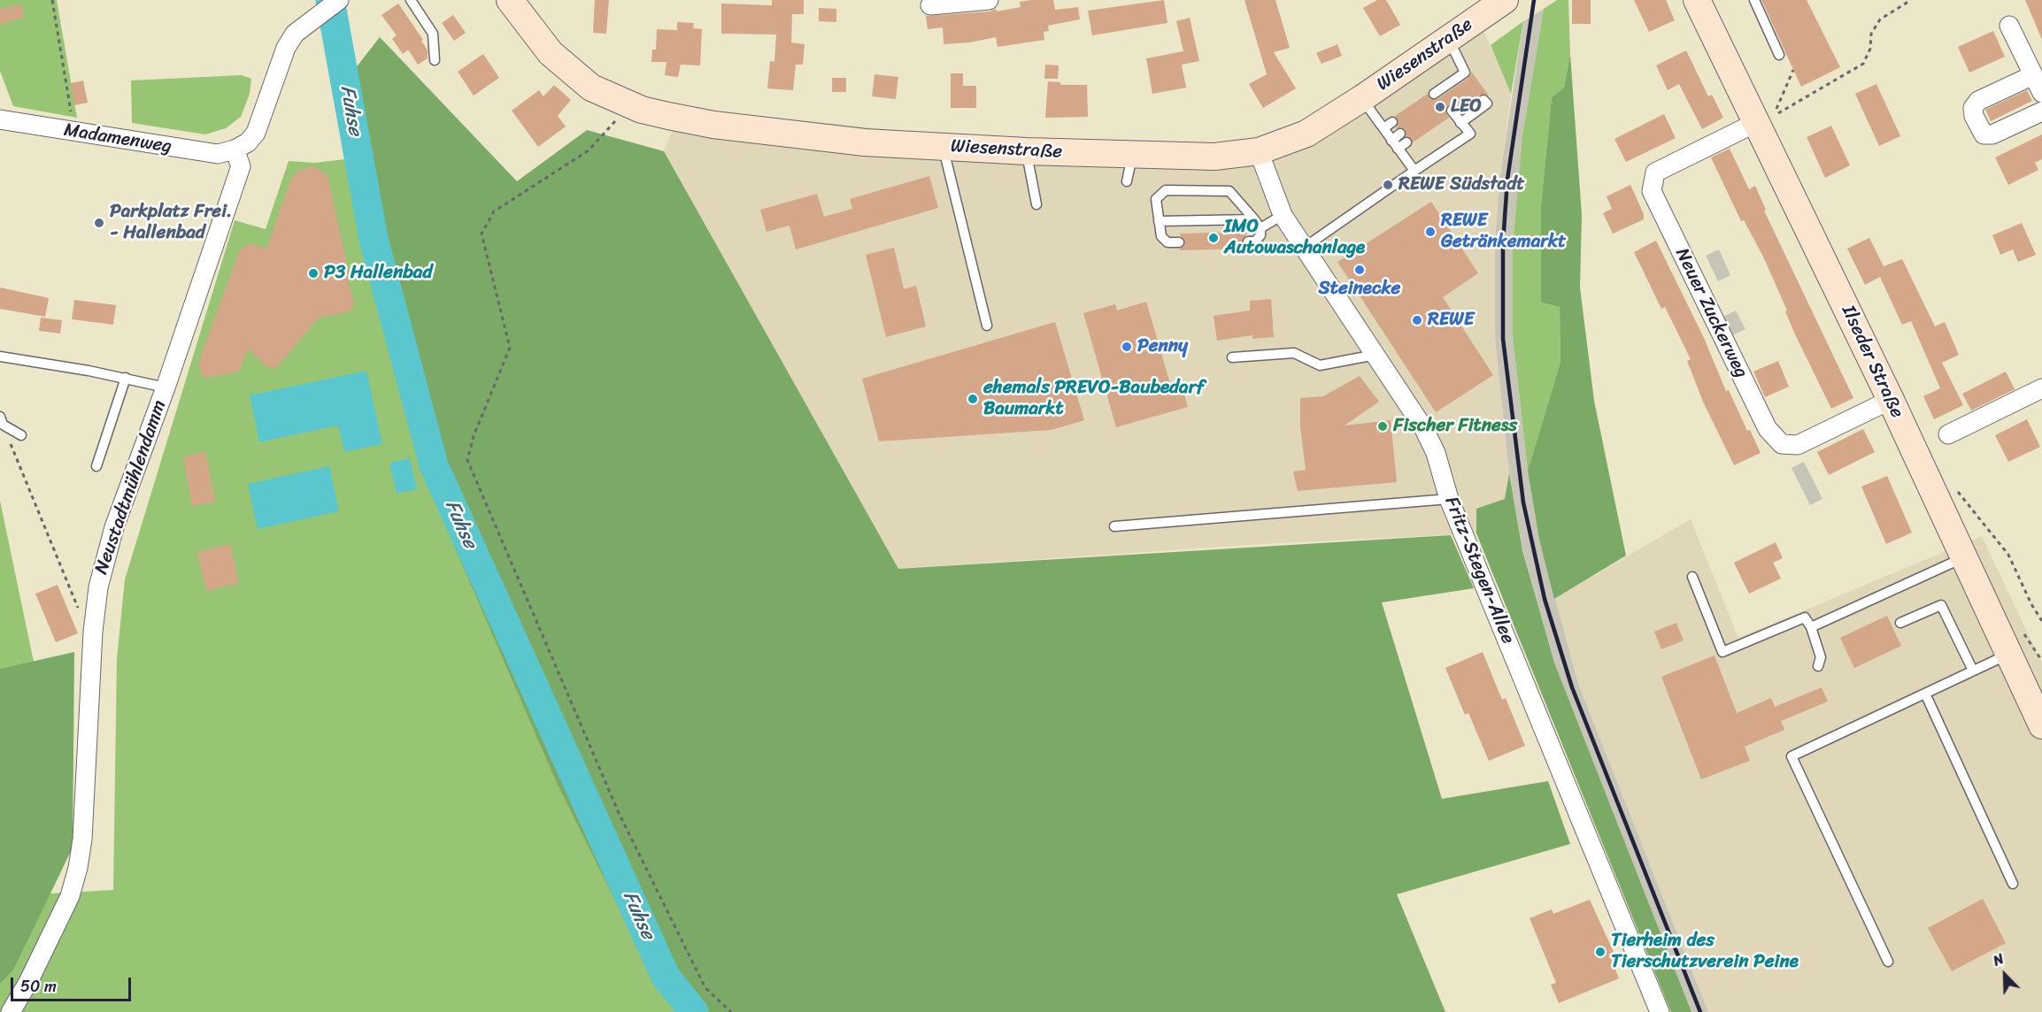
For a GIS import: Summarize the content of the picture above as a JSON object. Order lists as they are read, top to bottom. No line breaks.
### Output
{"streets":{"street":["Wiesenstraße","Madamenweg","Neuer Zuckerweg","Ilseder Straße","Neustadtmühlendamm","Fritz-Stegen-Allee"]},"crossings":[["Wiesenstraße","Fritz-Stegen-Allee"],["Madamenweg","Neustadtmühlendamm"],["Neuer Zuckerweg","Ilseder Straße"]],"water":["Fuhse"],"places":["LEO","REWE Südstadt","Parkplatz Frei. - Hallenbad","REWE Getränkemarkt","IMO Autowaschanlage","Steinecke","P3 Hallenbad","REWE","Penny","ehemals PREVO-Baubedarf Baumarkt","Fischer Fitness","Tierheim des Tierschutzverein Peine"],"scale_bar":"50 m","north":"top left"}
